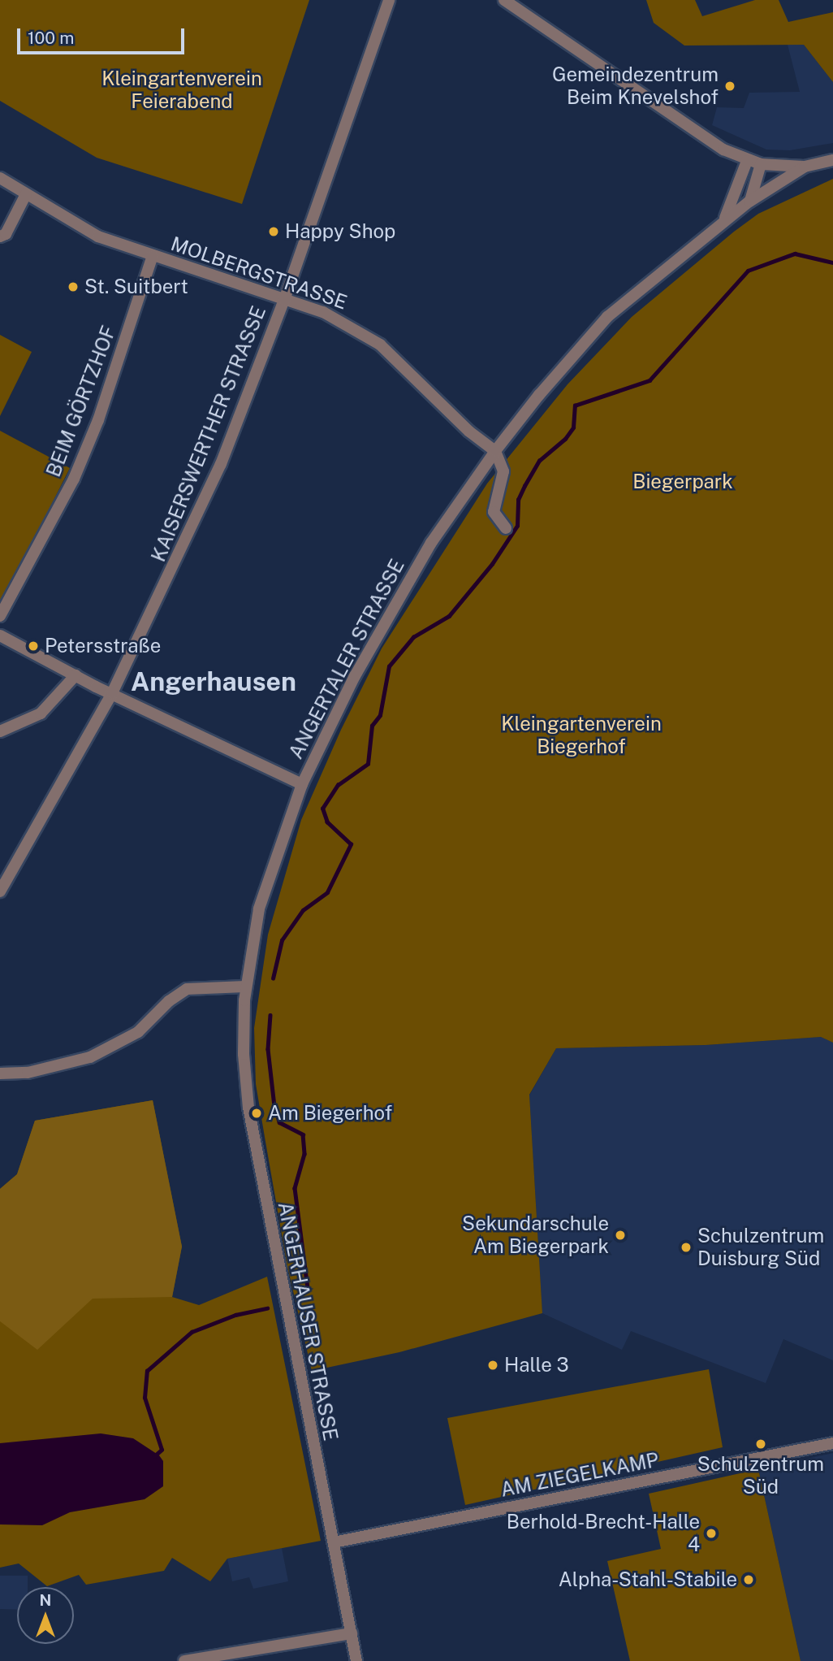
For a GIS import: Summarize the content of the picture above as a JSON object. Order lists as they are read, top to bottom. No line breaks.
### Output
{"streets":{"street":["MOLBERGSTRASSE","BEIM GÖRTZHOF","KAISERSWERTHER STRASSE","ANGERTALER STRASSE","ANGERHAUSER STRASSE","AM ZIEGELKAMP"]},"crossings":[["MOLBERGSTRASSE","BEIM GÖRTZHOF"],["MOLBERGSTRASSE","KAISERSWERTHER STRASSE"],["MOLBERGSTRASSE","ANGERTALER STRASSE"],["ANGERTALER STRASSE","ANGERHAUSER STRASSE"],["ANGERHAUSER STRASSE","AM ZIEGELKAMP"]],"districts":["Angerhausen"],"parks":["Kleingartenverein Feierabend","Biegerpark","Kleingartenverein Biegerhof"],"places":["Gemeindezentrum Beim Knevelshof","Happy Shop","St. Suitbert","Petersstraße","Am Biegerhof","Sekundarschule Am Biegerpark","Schulzentrum Duisburg Süd","Halle 3","Schulzentrum Süd","Berhold-Brecht-Halle 4","Alpha-Stahl-Stabile"],"scale_bar":"100 m","north":"top"}
